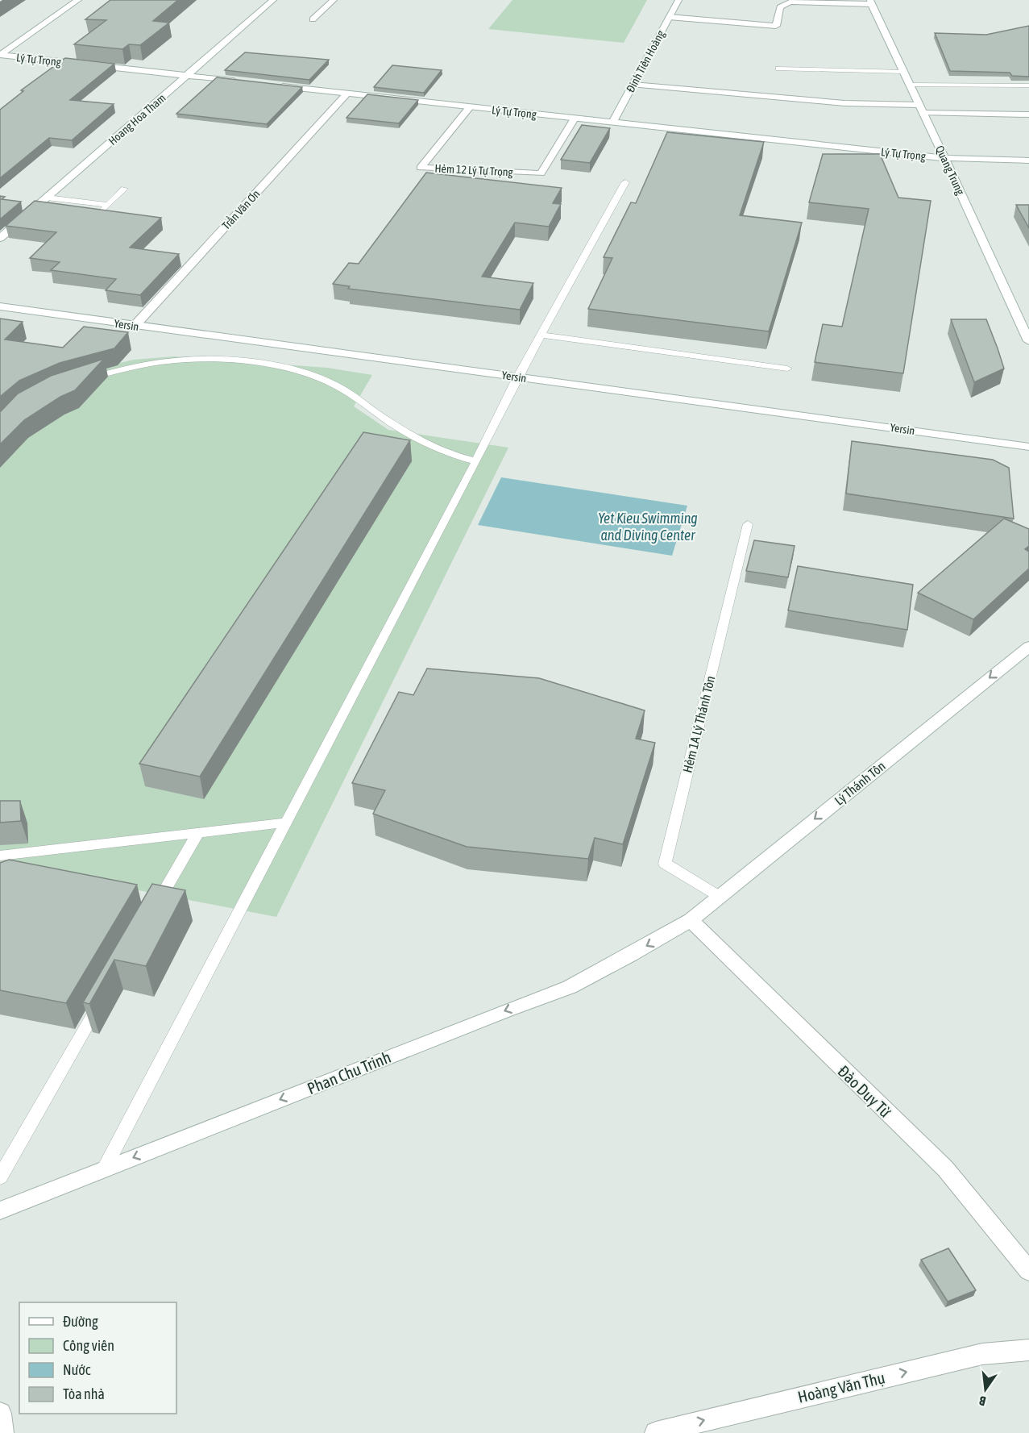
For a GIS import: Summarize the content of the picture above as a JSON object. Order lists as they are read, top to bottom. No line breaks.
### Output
{"streets":{"street":["Lý Tự Trọng","Đinh Tiên Hoàng","Hoang Hoa Tham","Hẻm 12 Lý Tự Trọng","Quang Trung","Trần Văn Ơn","Yersin","Lý Thánh Tôn","Phan Chu Trinh","Đào Duy Từ","Hoàng Văn Thụ"],"lane":["Hẻm 1A Lý Thánh Tôn"]},"crossings":[["Lý Tự Trọng","Đinh Tiên Hoàng"],["Lý Tự Trọng","Hoang Hoa Tham"],["Lý Tự Trọng","Hẻm 12 Lý Tự Trọng"],["Lý Tự Trọng","Quang Trung"],["Lý Tự Trọng","Trần Văn Ơn"],["Trần Văn Ơn","Yersin"],["Hẻm 1A Lý Thánh Tôn","Lý Thánh Tôn"],["Lý Thánh Tôn","Phan Chu Trinh"],["Lý Thánh Tôn","Đào Duy Từ"],["Phan Chu Trinh","Đào Duy Từ"]],"one_way":["Lý Thánh Tôn","Phan Chu Trinh","Hoàng Văn Thụ"],"water":["Yet Kieu Swimming and Diving Center"],"legend":["Đường","Công viên","Nước","Tòa nhà"],"north":"bottom"}
